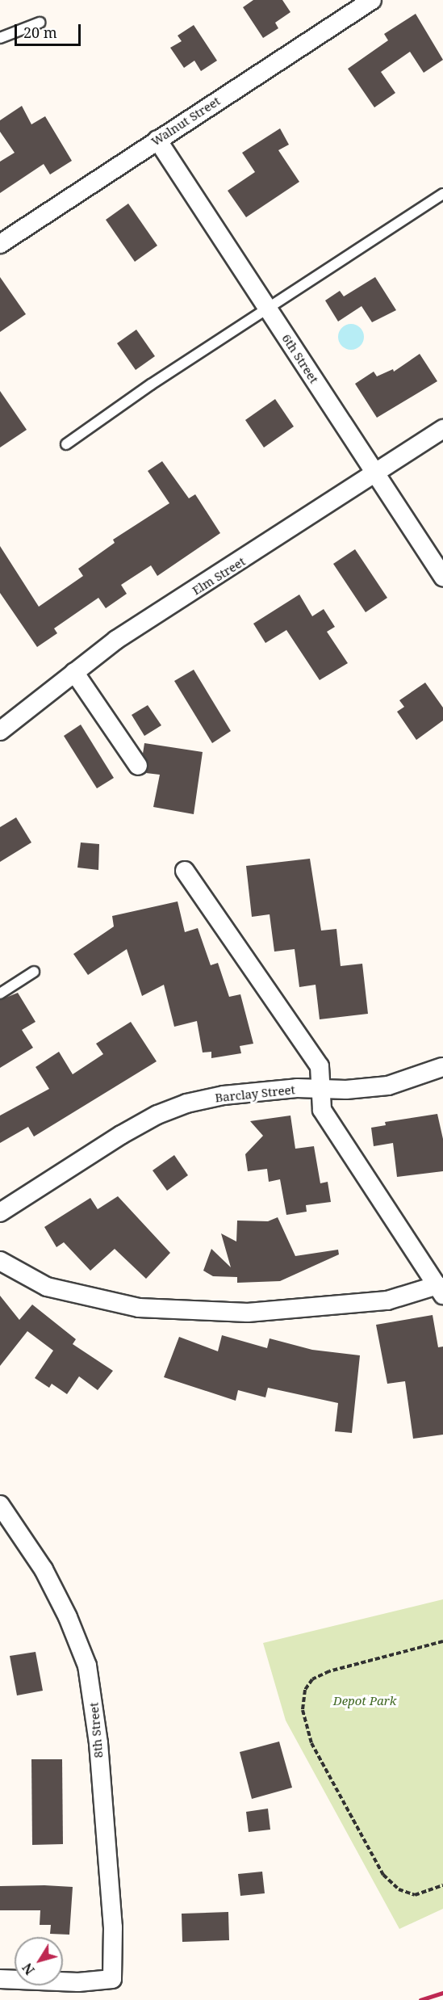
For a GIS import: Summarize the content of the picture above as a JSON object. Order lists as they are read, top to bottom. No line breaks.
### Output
{"streets":{"street":["Walnut Street","6th Street","Elm Street","Barclay Street","8th Street"]},"crossings":[["Walnut Street","6th Street"],["6th Street","Elm Street"]],"parks":["Depot Park"],"scale_bar":"20 m","north":"bottom left"}
